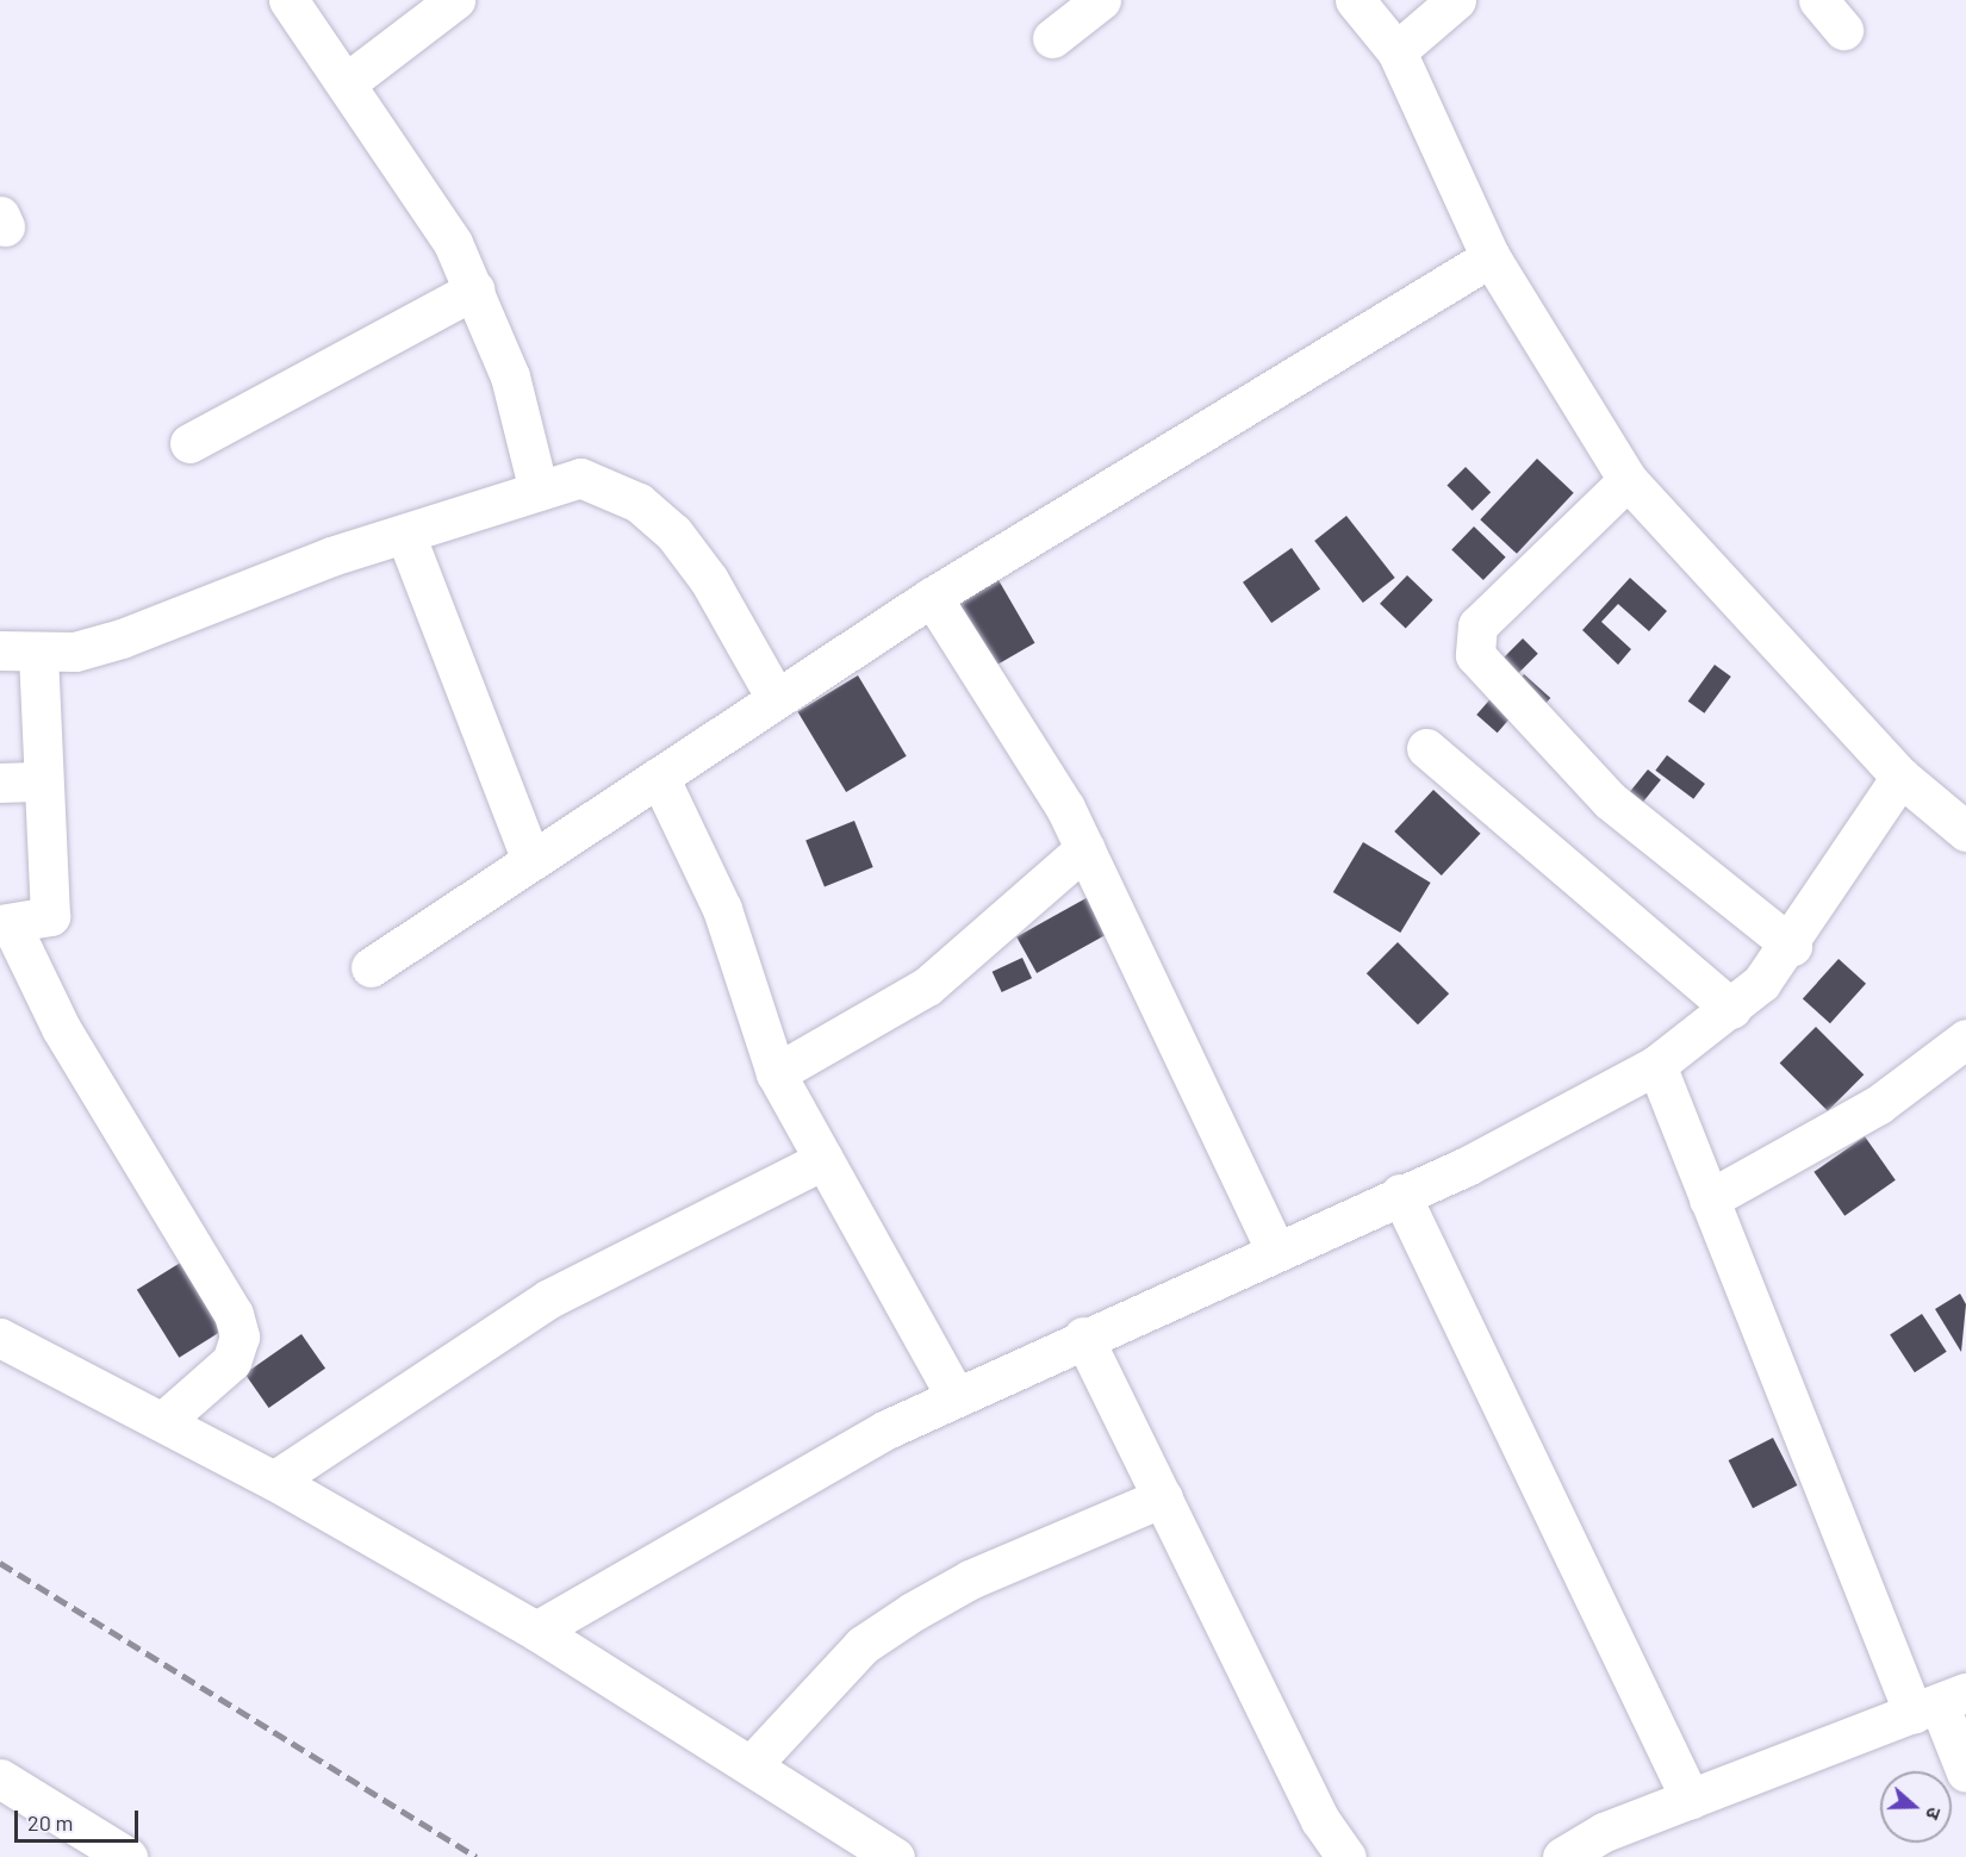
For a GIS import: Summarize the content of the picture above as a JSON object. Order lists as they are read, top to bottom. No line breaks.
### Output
{"scale_bar":"20 m","north":"right"}
